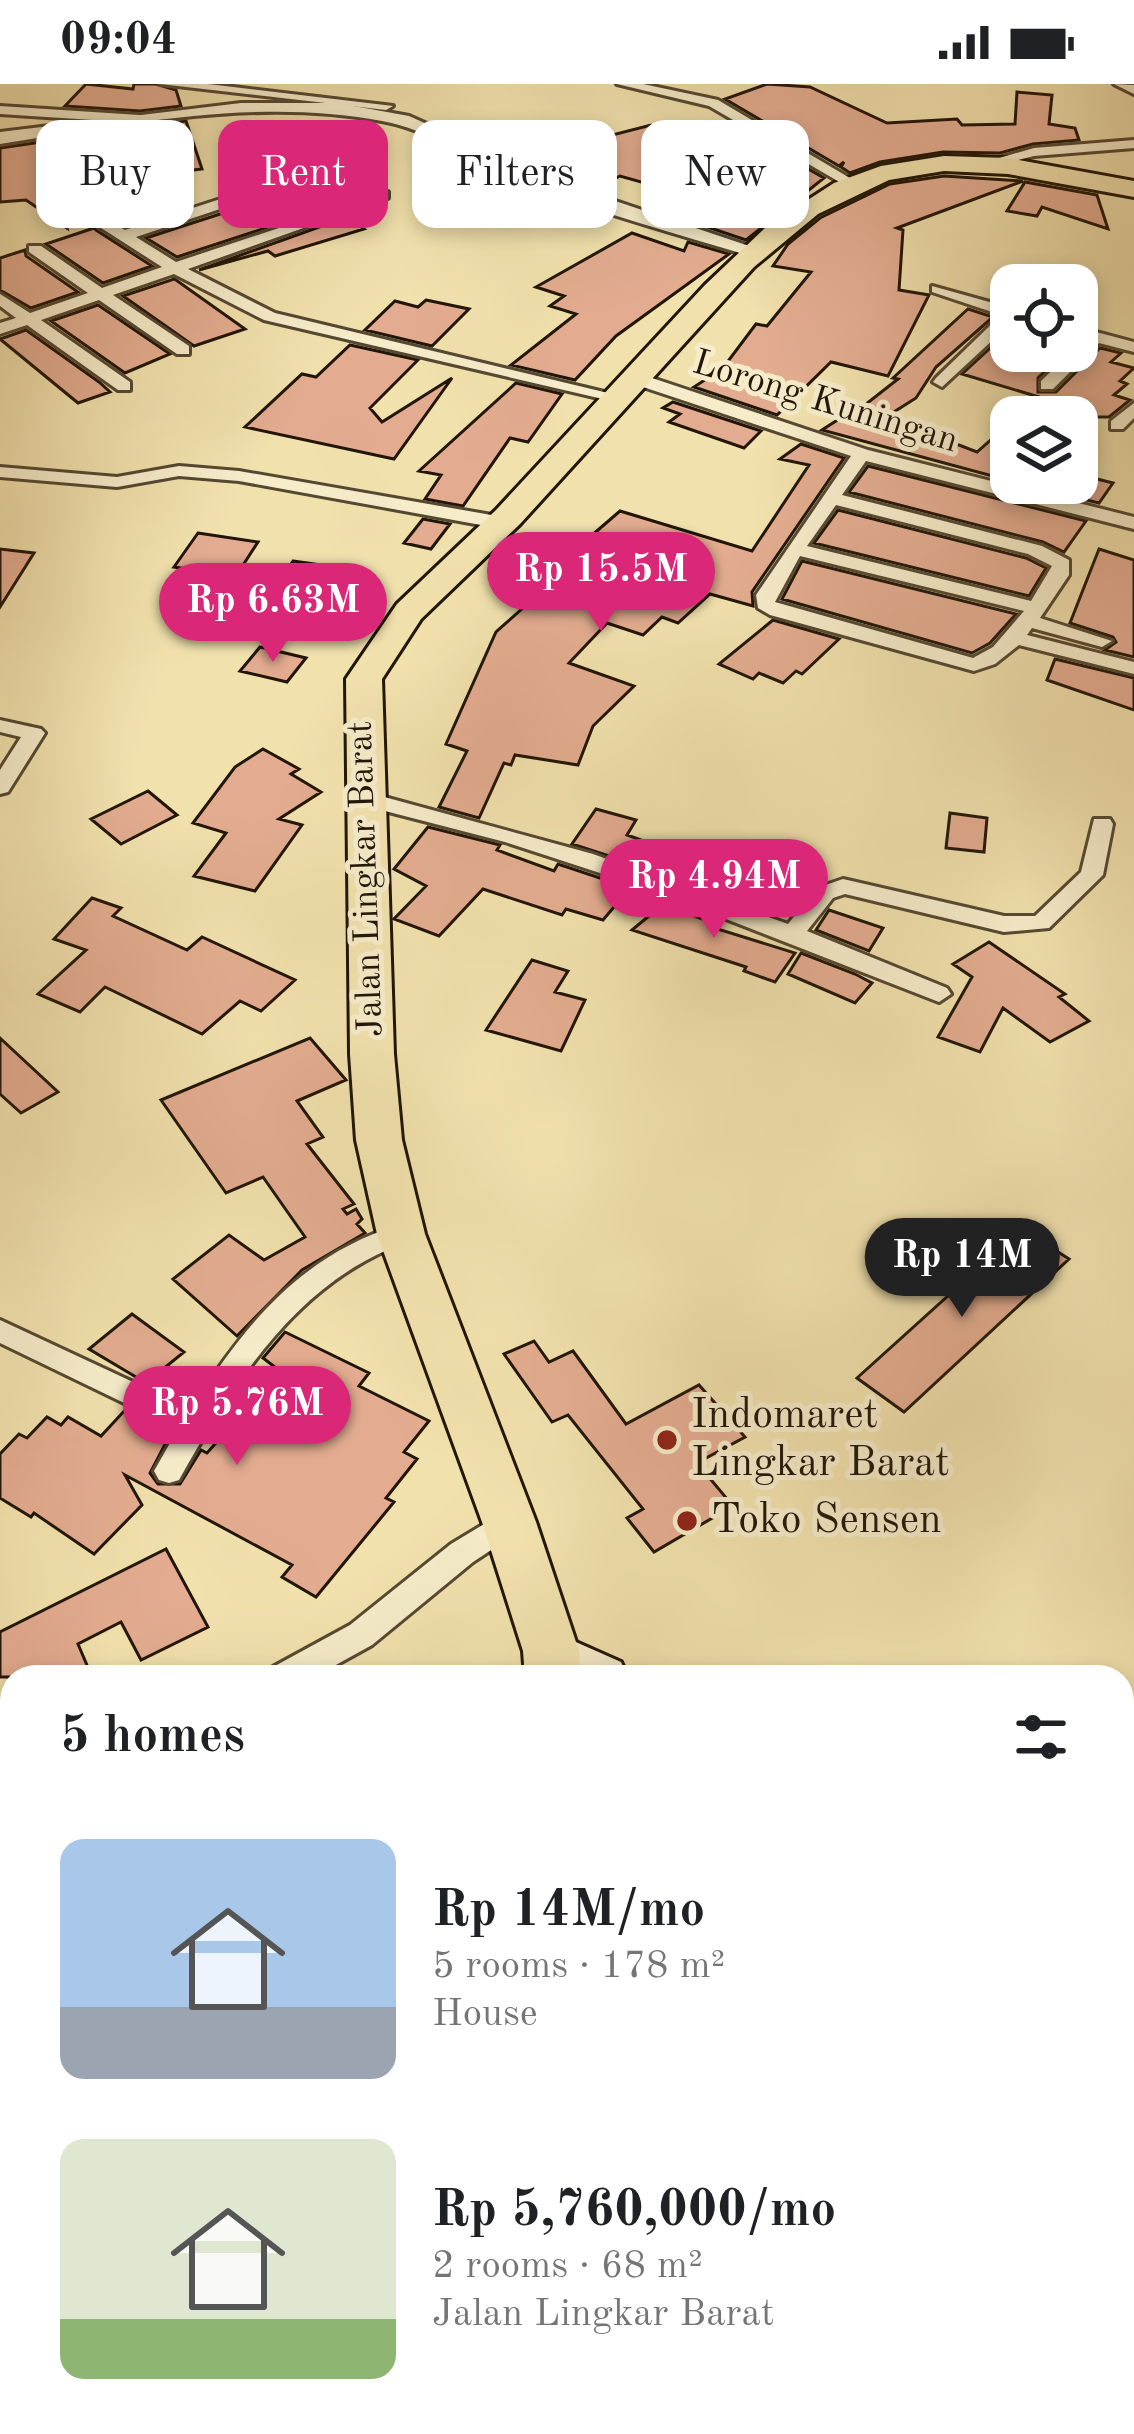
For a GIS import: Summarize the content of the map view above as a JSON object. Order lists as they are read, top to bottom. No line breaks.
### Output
{"streets":{"highway":["Jalan Lingkar Barat"],"street":["Lorong Kuningan"]},"crossings":[["Lorong Kuningan","Jalan Lingkar Barat"]],"places":["Indomaret Lingkar Barat","Toko Sensen"],"page":{"status":"09:04","chip":["Buy","Rent","Filters","New"],"price":["Rp 15.5M","Rp 6.63M","Rp 4.94M","Rp 14M","Rp 5.76M"],"heading":"5 homes","list":[{"name":"Rp 14M/mo","note":"5 rooms · 178 m² · House"},{"name":"Rp 5,760,000/mo","note":"2 rooms · 68 m² · Jalan Lingkar Barat"}]}}
